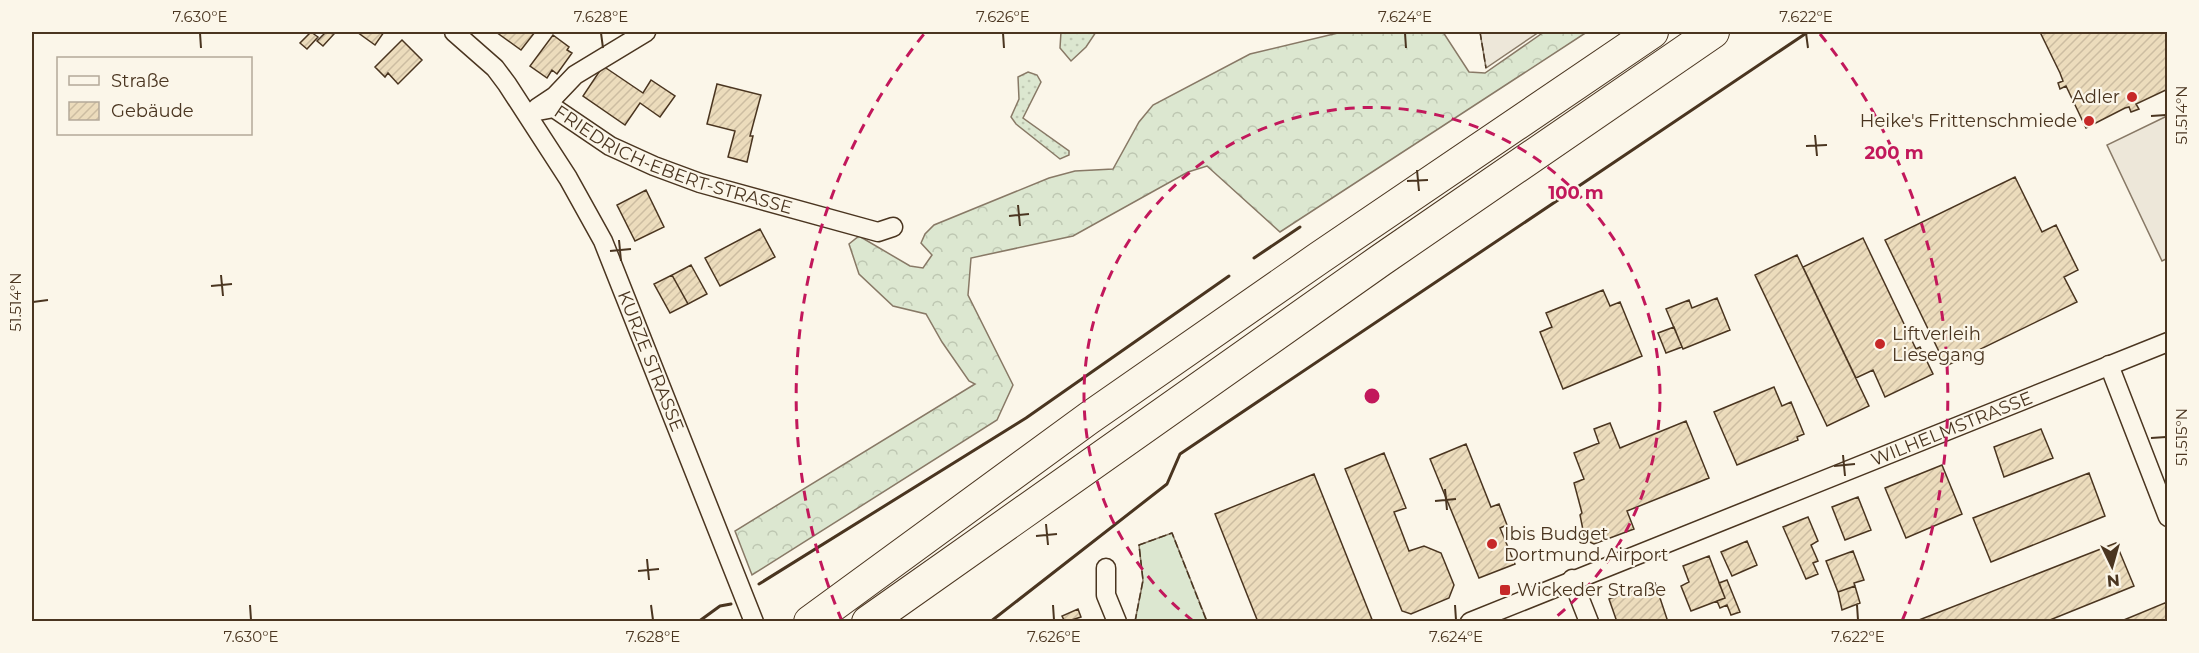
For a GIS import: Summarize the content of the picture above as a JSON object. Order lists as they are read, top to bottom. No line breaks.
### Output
{"streets":{"street":["FRIEDRICH-EBERT-STRASSE","KURZE STRASSE","WILHELMSTRASSE"]},"crossings":[["FRIEDRICH-EBERT-STRASSE","KURZE STRASSE"]],"places":{"other":["Adler","Heike's Frittenschmiede","Liftverleih Liesegang","Ibis Budget Dortmund Airport"],"transit":["Wickeder Straße"]},"legend":["Straße","Gebäude"],"north":"bottom","coordinates":["7.630°E","7.628°E","7.626°E","7.624°E","7.622°E","51.514°N","51.515°N"],"rings":["200 m","100 m"]}
